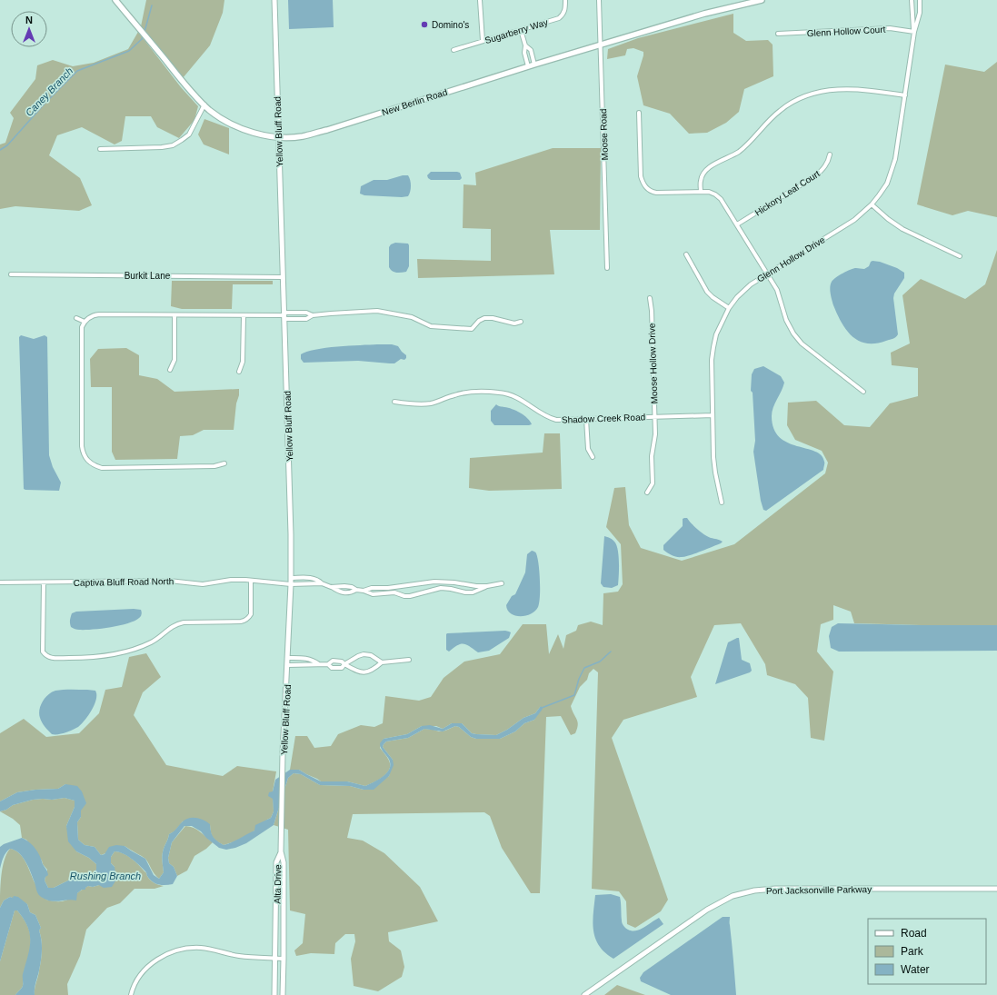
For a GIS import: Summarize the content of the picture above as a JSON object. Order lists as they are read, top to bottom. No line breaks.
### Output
{"streets":{"main road":["New Berlin Road"],"street":["Sugarberry Way","Glenn Hollow Court","Yellow Bluff Road","Moose Road","Hickory Leaf Court","Glenn Hollow Drive","Burkit Lane","Moose Hollow Drive","Shadow Creek Road","Captiva Bluff Road North","Alta Drive","Port Jacksonville Parkway"]},"crossings":[["Glenn Hollow Court","Glenn Hollow Drive"],["New Berlin Road","Yellow Bluff Road"],["New Berlin Road","Moose Road"],["Yellow Bluff Road","Burkit Lane"],["Yellow Bluff Road","Captiva Bluff Road North"],["Yellow Bluff Road","Alta Drive"],["Glenn Hollow Drive","Shadow Creek Road"],["Moose Hollow Drive","Shadow Creek Road"]],"water":["Caney Branch","Rushing Branch"],"places":["Domino's"],"legend":["Road","Park","Water"],"north":"top"}
